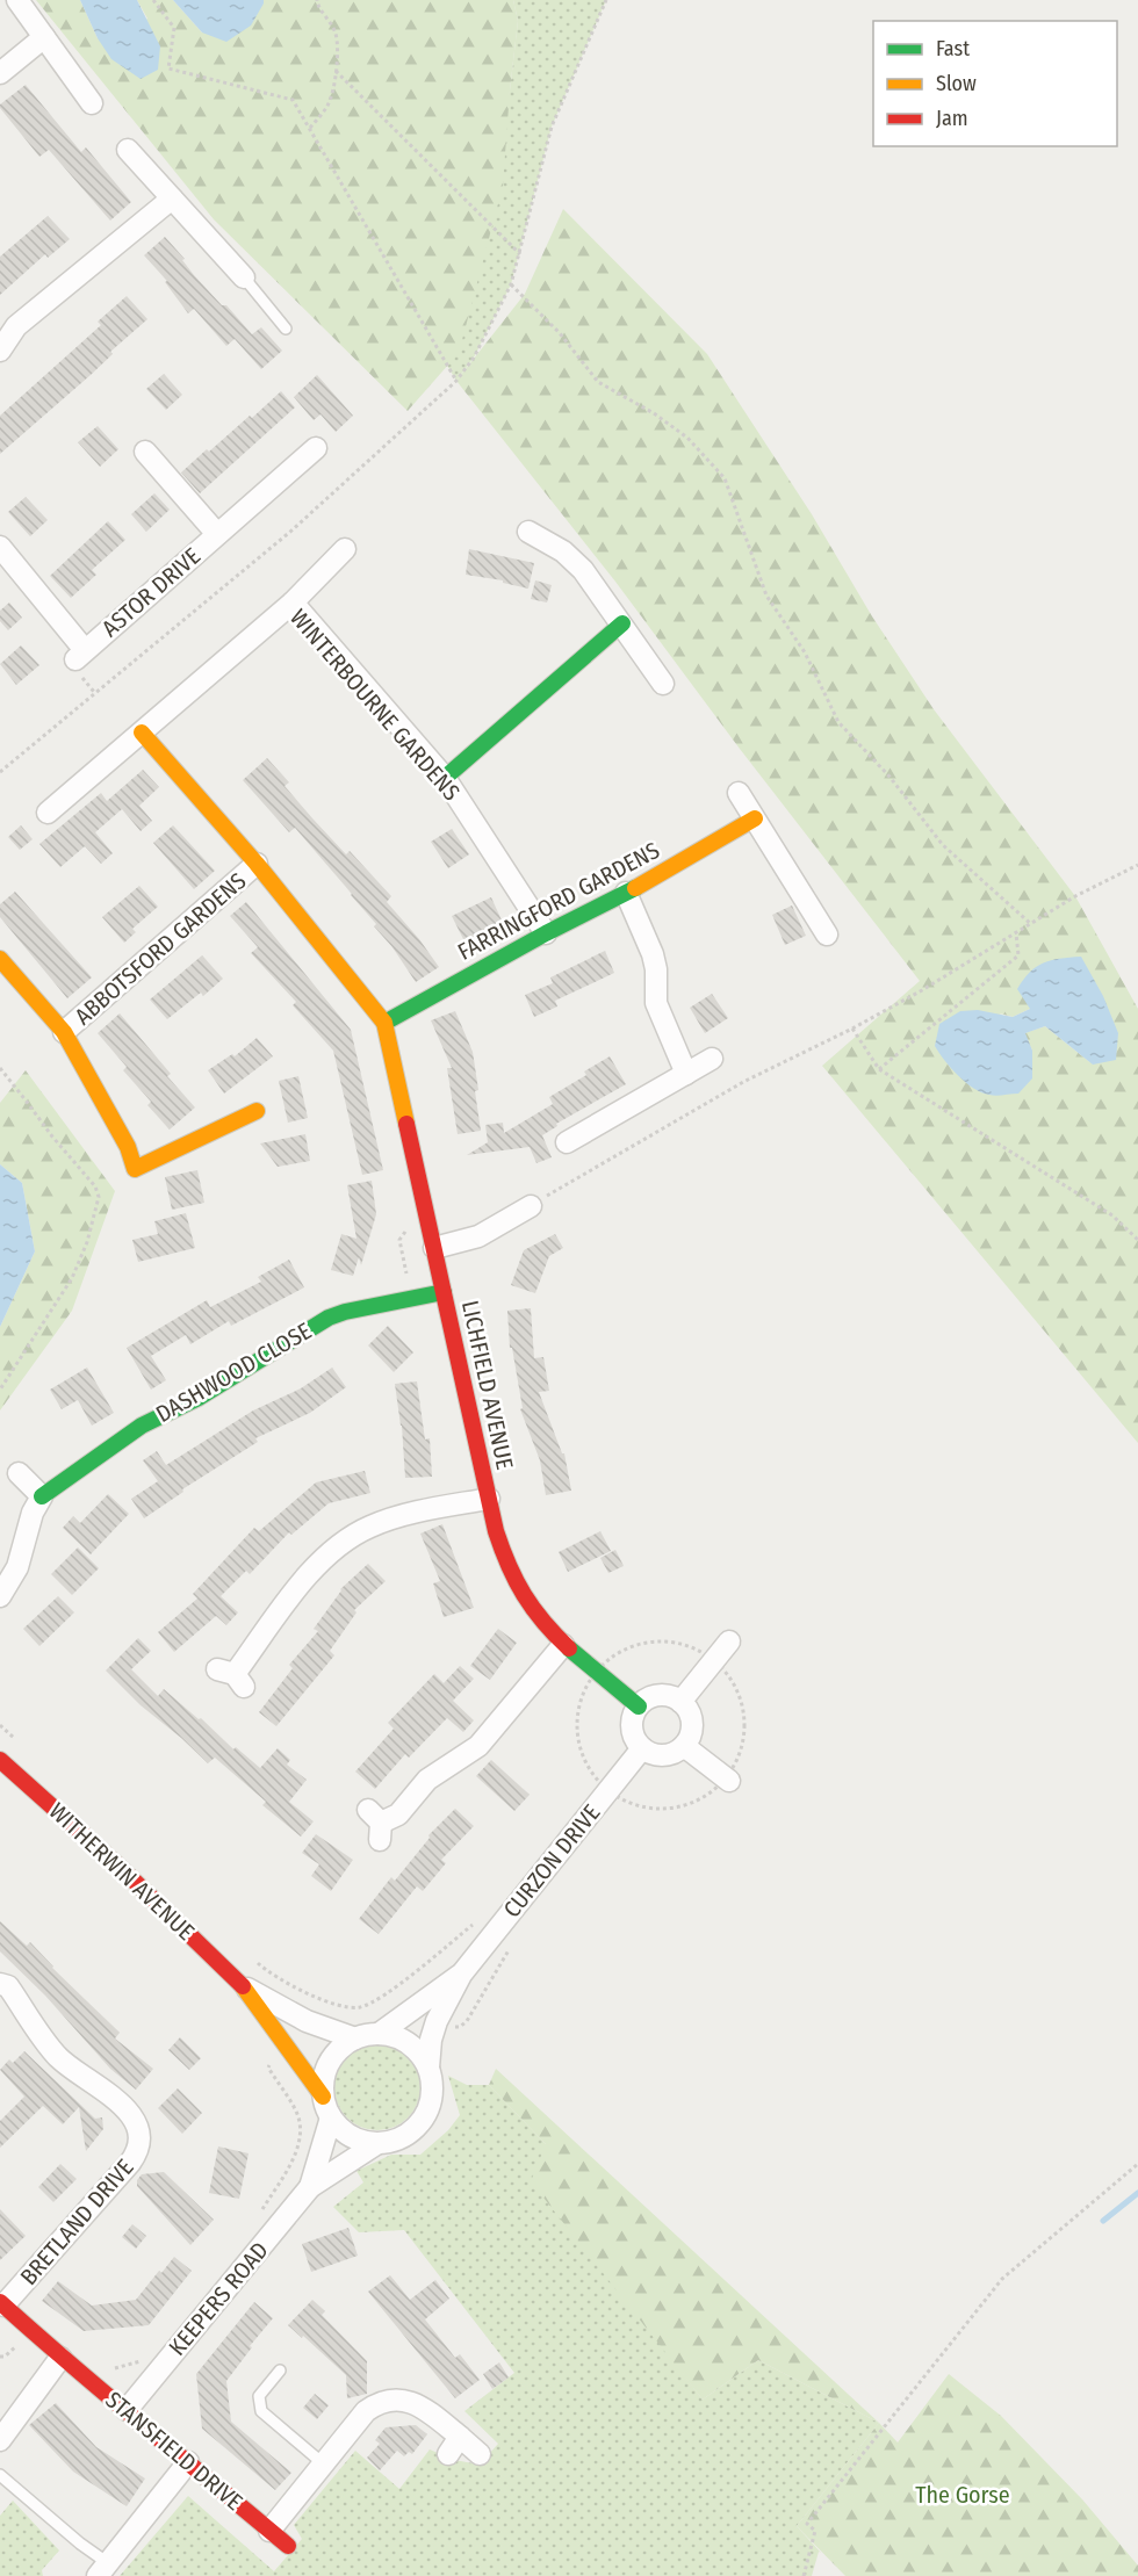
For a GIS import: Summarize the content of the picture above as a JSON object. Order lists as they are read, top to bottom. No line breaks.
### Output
{"streets":{"street":["ASTOR DRIVE","WINTERBOURNE GARDENS","FARRINGFORD GARDENS","ABBOTSFORD GARDENS","DASHWOOD CLOSE","LICHFIELD AVENUE","CURZON DRIVE","WITHERWIN AVENUE","BRETLAND DRIVE","KEEPERS ROAD","STANSFIELD DRIVE"]},"crossings":[["WINTERBOURNE GARDENS","FARRINGFORD GARDENS"],["FARRINGFORD GARDENS","LICHFIELD AVENUE"],["DASHWOOD CLOSE","LICHFIELD AVENUE"],["LICHFIELD AVENUE","CURZON DRIVE"],["BRETLAND DRIVE","STANSFIELD DRIVE"],["KEEPERS ROAD","STANSFIELD DRIVE"]],"parks":["The Gorse"],"legend":["Fast","Slow","Jam"]}
